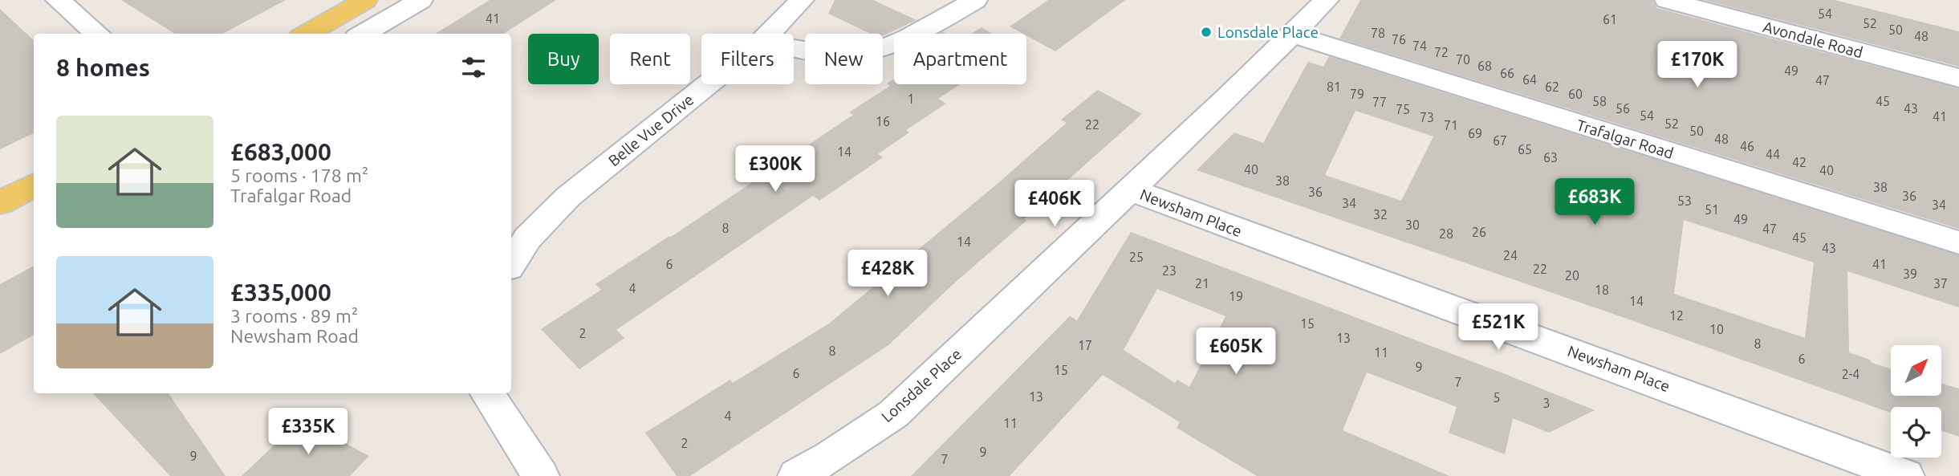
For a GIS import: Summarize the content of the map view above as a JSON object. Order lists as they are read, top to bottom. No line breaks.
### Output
{"streets":{"street":["Avondale Road","Belle Vue Drive","Trafalgar Road","Newsham Place","Lonsdale Place"]},"crossings":[["Trafalgar Road","Lonsdale Place"],["Newsham Place","Lonsdale Place"]],"places":["Lonsdale Place"],"house_numbers":["54","41","61","52","50","78","48","76","74","72","70","68","49","66","64","47","81","62","79","60","1","58","45","77","56","43","75","54","41","73","16","52","22","71","50","69","48","67","46","65","14","44","63","42","40","40","38","38","36","36","53","34","34","51","32","49","30","8","47","26","28","45","14","43","24","25","6","41","22","23","39","20","21","37","4","18","19","14","12","15","10","2","13","8","17","8","11","6","9","15","6","2-4","7","13","5","3","4","11","2","9","9","7"],"north":"top right","page":{"chip":["Buy","Rent","Filters","New","Apartment"],"heading":"8 homes","price":["£170K","£300K","£683K","£406K","£428K","£521K","£605K","£335K"],"list":[{"name":"£683,000","note":"5 rooms · 178 m² · Trafalgar Road"},{"name":"£335,000","note":"3 rooms · 89 m² · Newsham Road"}]}}
